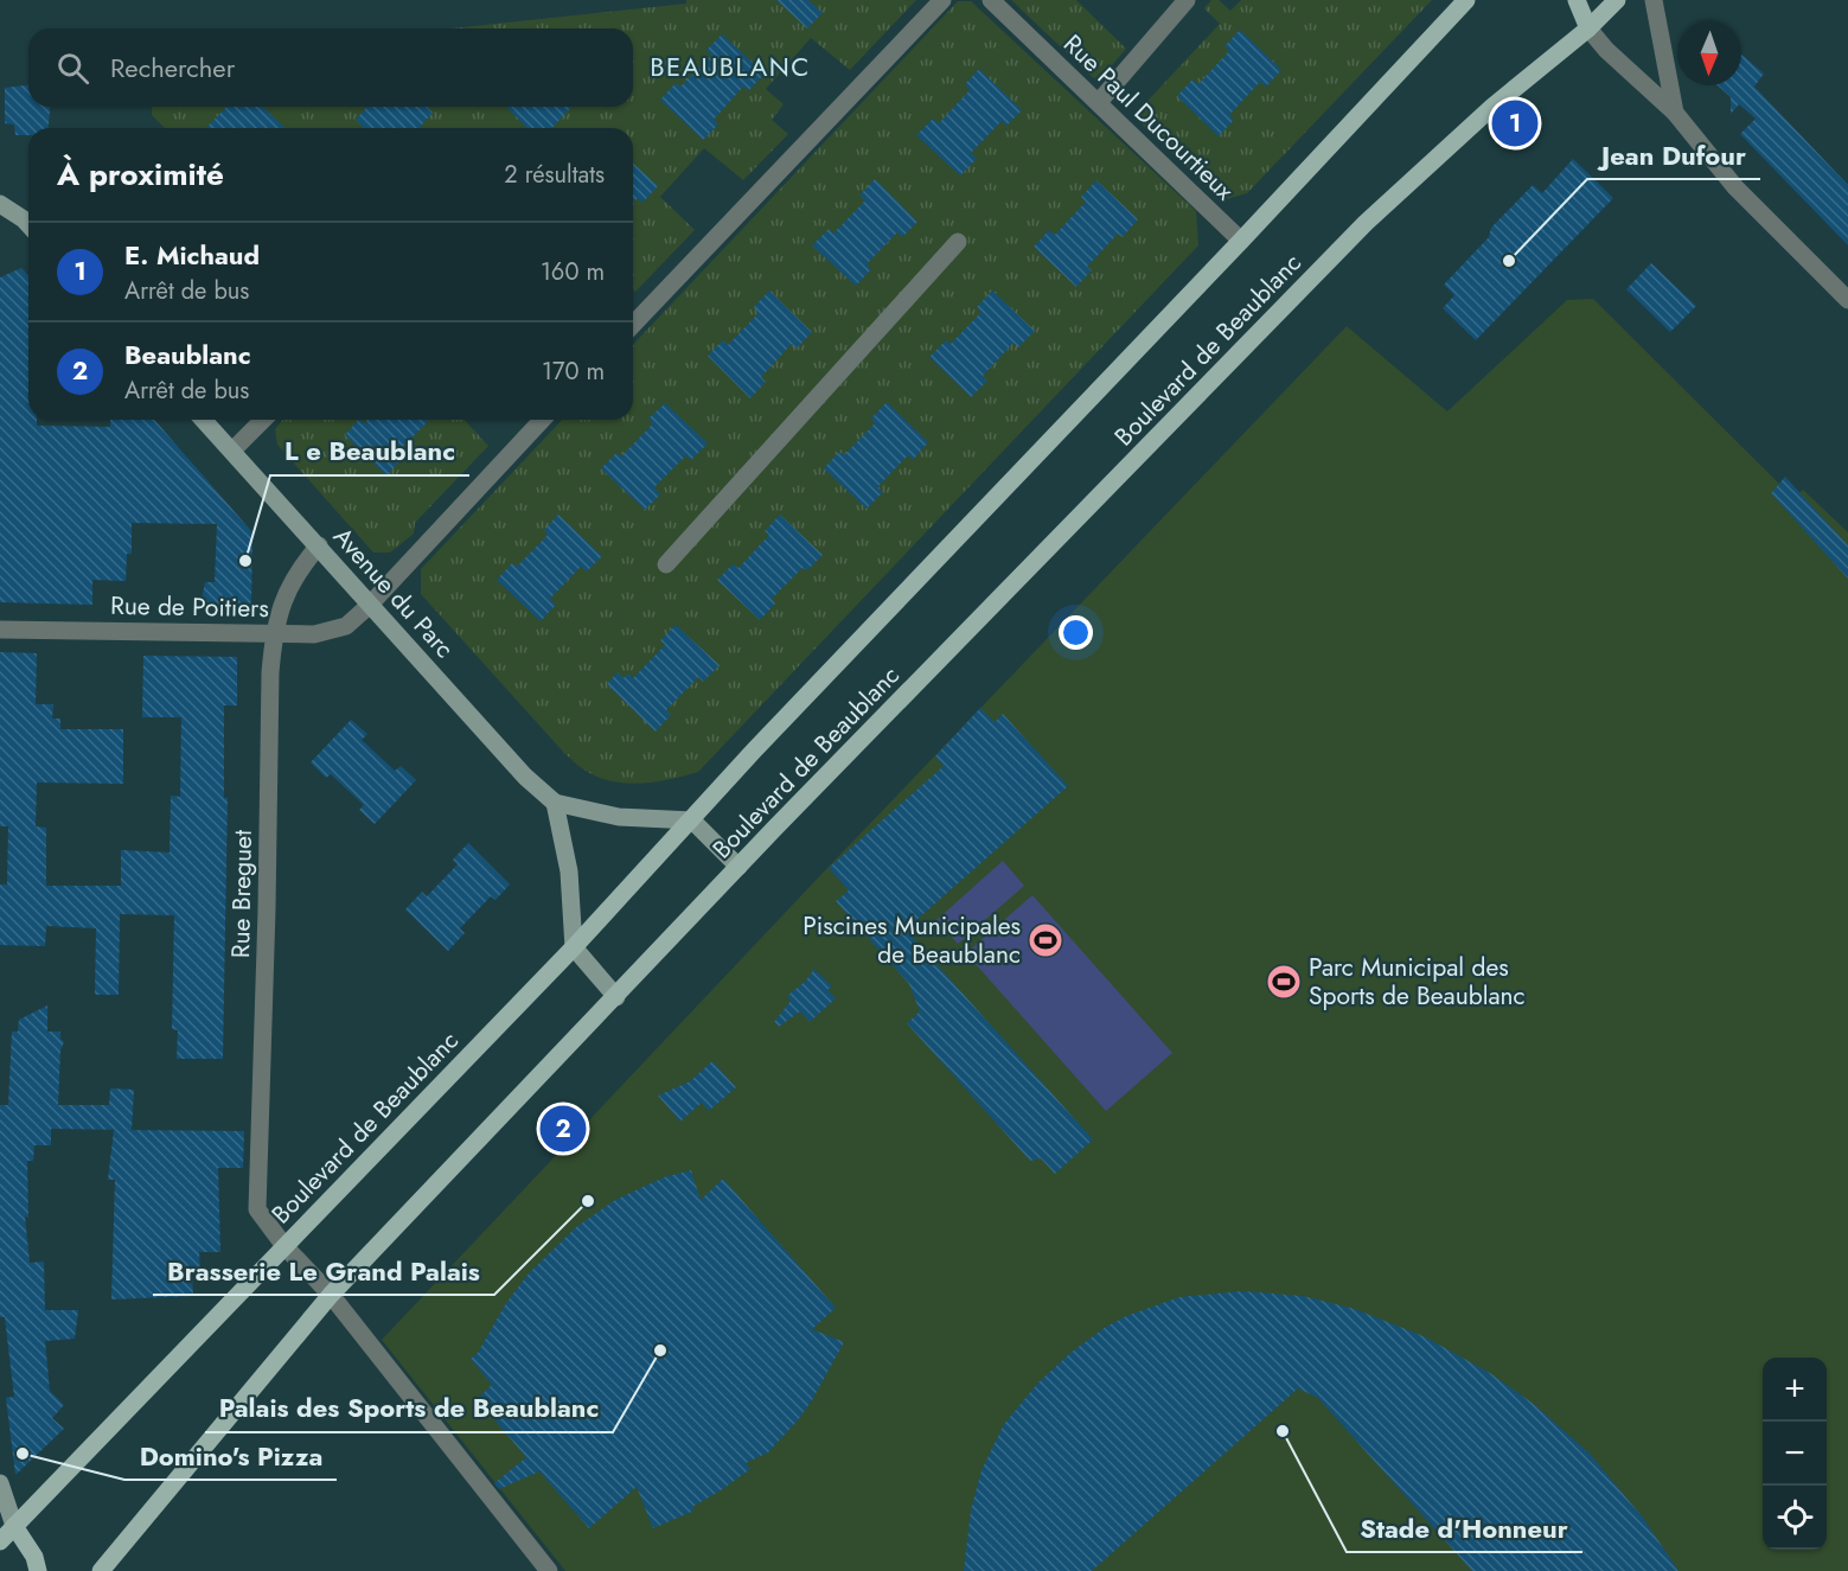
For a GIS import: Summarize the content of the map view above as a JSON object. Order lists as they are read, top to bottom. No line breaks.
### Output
{"streets":{"main road":["Boulevard de Beaublanc","Avenue du Parc"],"street":["Rue Paul Ducourtieux","Rue de Poitiers","Rue Breguet"]},"crossings":[["Rue Paul Ducourtieux","Boulevard de Beaublanc"],["Boulevard de Beaublanc","Avenue du Parc"],["Boulevard de Beaublanc","Rue Breguet"],["Avenue du Parc","Rue de Poitiers"],["Avenue du Parc","Rue Breguet"],["Rue de Poitiers","Rue Breguet"]],"districts":["BEAUBLANC"],"places":{"other":["Jean Dufour","L e Beaublanc","Brasserie Le Grand Palais","Palais des Sports de Beaublanc","Stade d'Honneur","Domino's Pizza"],"sports":["Piscines Municipales de Beaublanc","Parc Municipal des Sports de Beaublanc"]},"north":"bottom","page":{"search":"Rechercher","pins":["1","2"],"heading":["À proximité","2 résultats"],"list":[{"mark":"1","name":"E. Michaud","note":"Arrêt de bus","value":"160 m"},{"mark":"2","name":"Beaublanc","note":"Arrêt de bus","value":"170 m"}],"map_buttons":["+","−"]}}
